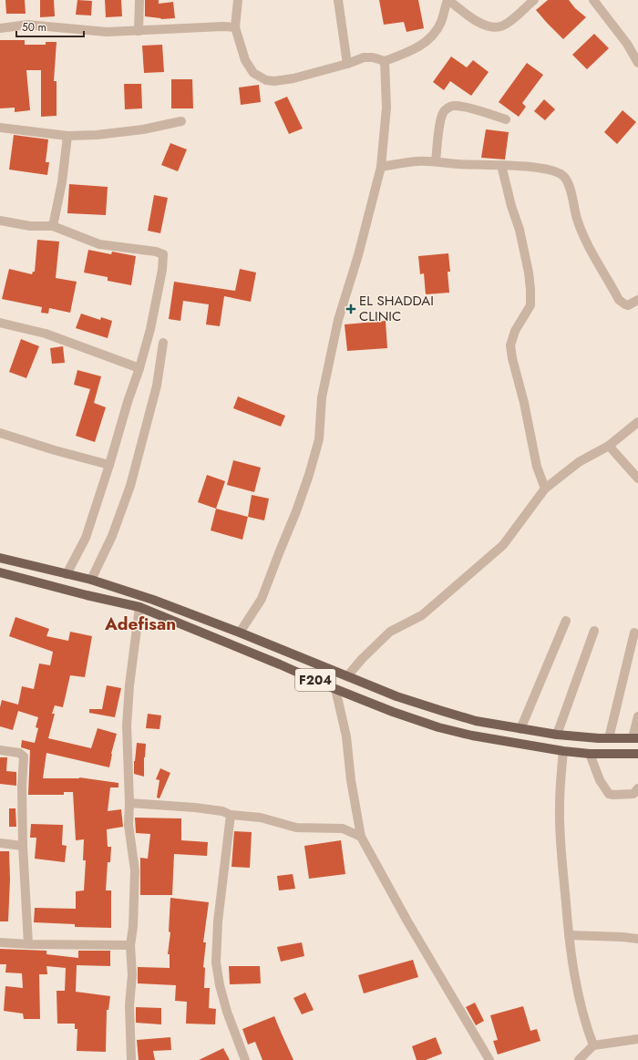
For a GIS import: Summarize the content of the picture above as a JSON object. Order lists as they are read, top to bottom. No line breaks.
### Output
{"streets":{"main road":["F204"]},"districts":["Adefisan"],"places":{"health":["EL SHADDAI CLINIC"]},"scale_bar":"50 m"}
